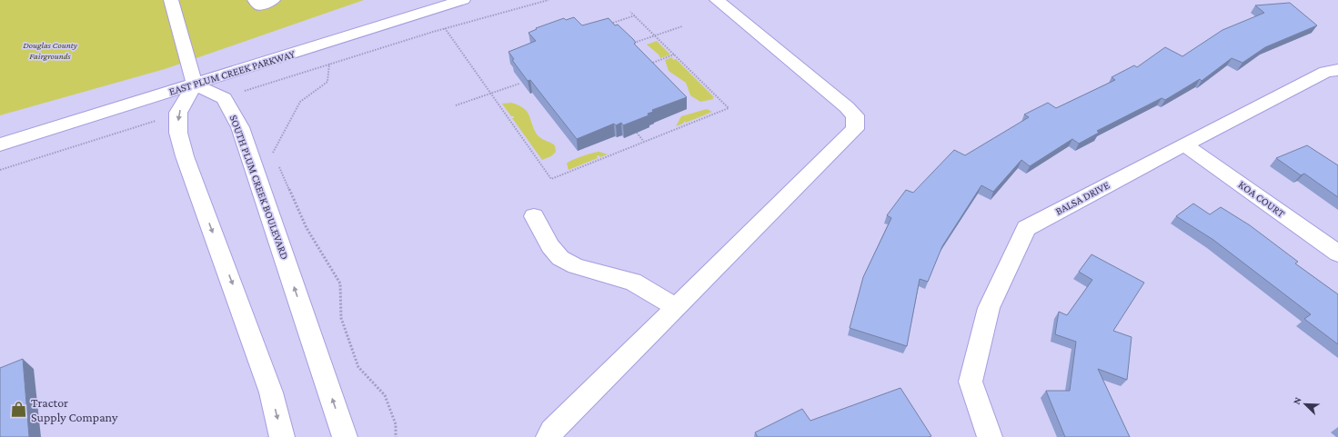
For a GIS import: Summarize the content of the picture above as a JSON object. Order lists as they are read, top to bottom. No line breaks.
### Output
{"streets":{"street":["EAST PLUM CREEK PARKWAY","SOUTH PLUM CREEK BOULEVARD","BALSA DRIVE","KOA COURT"]},"crossings":[["BALSA DRIVE","KOA COURT"]],"parks":["Douglas County Fairgrounds"],"places":{"shop":["Tractor Supply Company"]},"north":"top left"}
